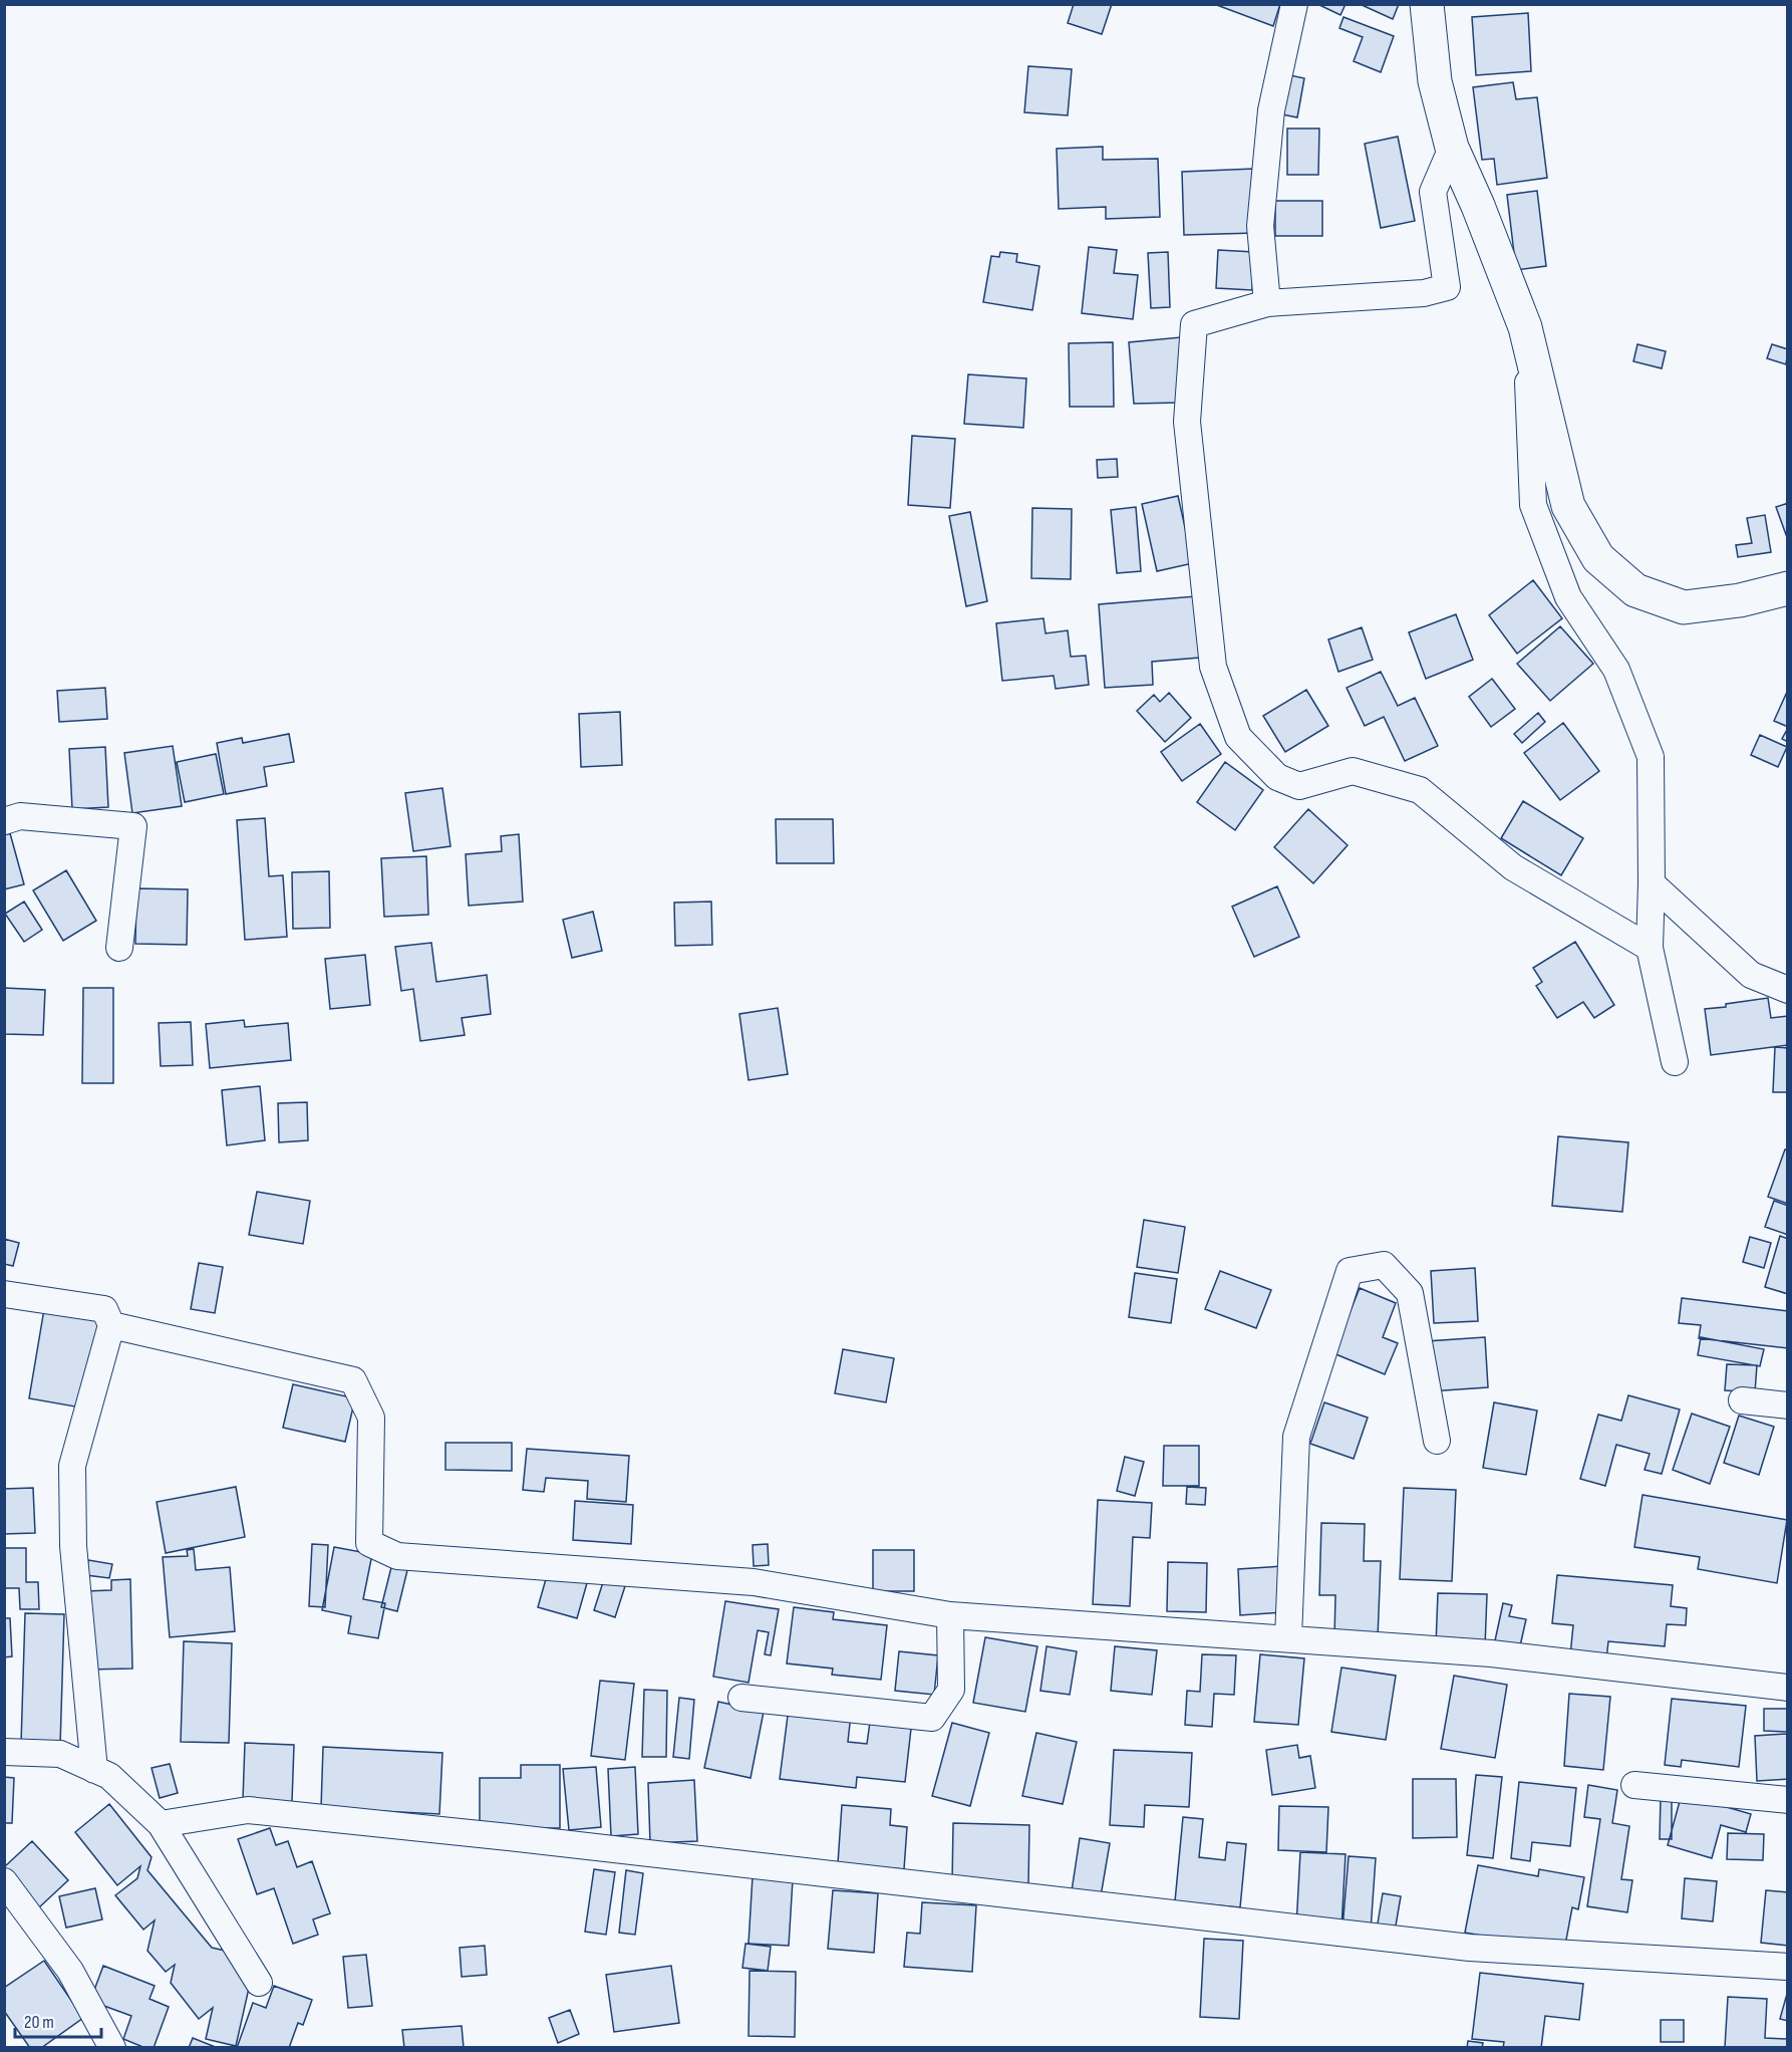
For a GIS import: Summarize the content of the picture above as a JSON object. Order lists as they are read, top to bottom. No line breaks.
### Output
{"scale_bar":"20 m"}
